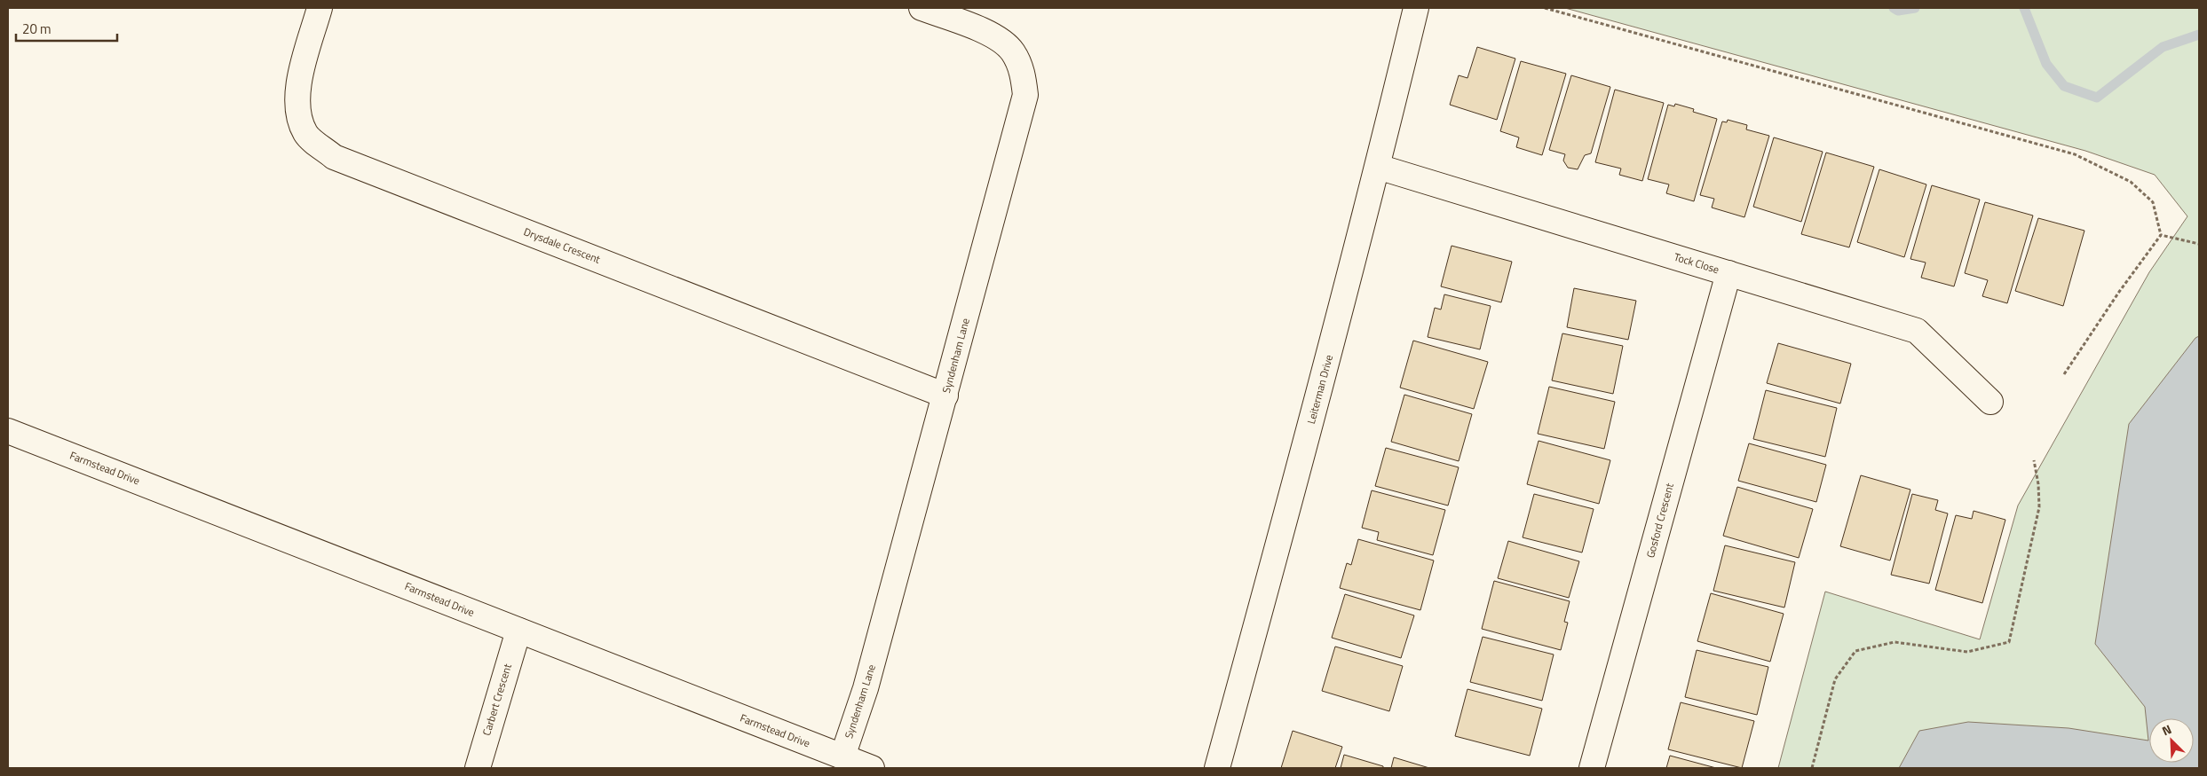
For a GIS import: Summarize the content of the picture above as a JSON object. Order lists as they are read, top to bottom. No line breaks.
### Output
{"streets":{"street":["Drysdale Crescent","Tock Close","Syndenham Lane","Leiterman Drive","Farmstead Drive","Gosford Crescent","Carbert Crescent"]},"crossings":[["Drysdale Crescent","Syndenham Lane"],["Tock Close","Leiterman Drive"],["Tock Close","Gosford Crescent"],["Syndenham Lane","Farmstead Drive"],["Farmstead Drive","Carbert Crescent"]],"scale_bar":"20 m","north":"top left"}
